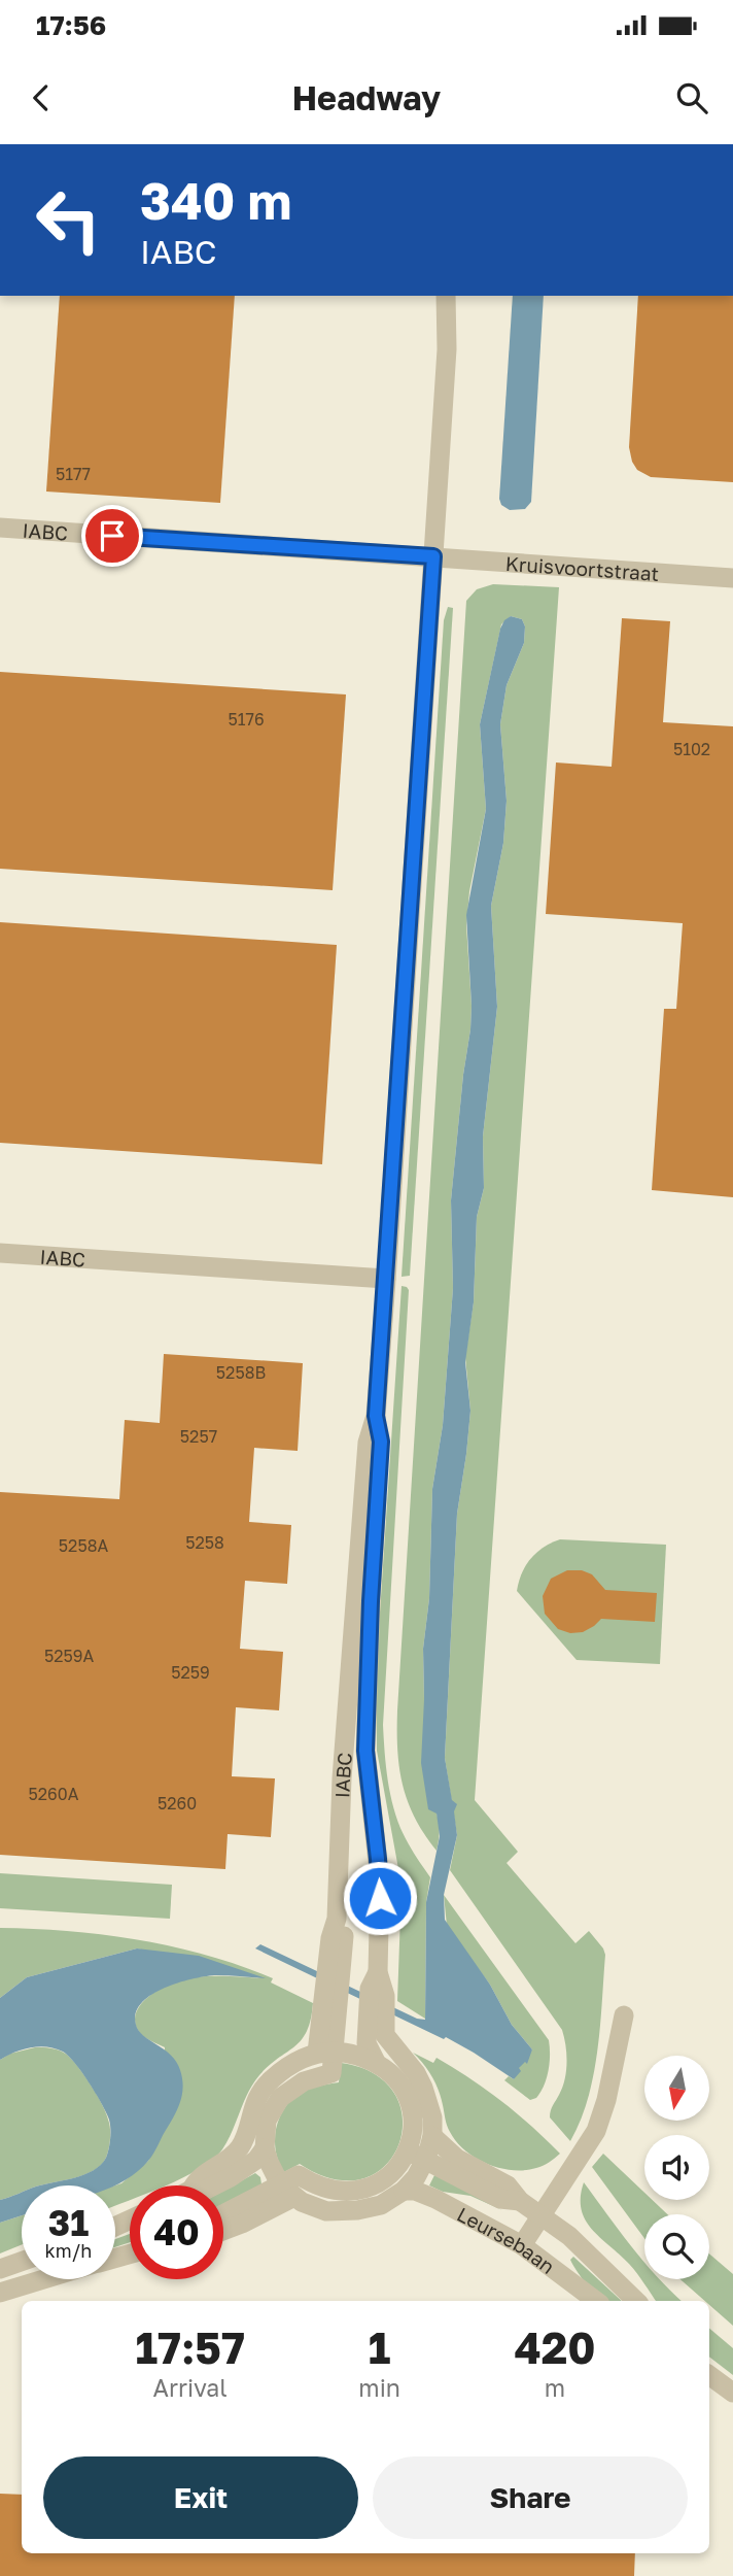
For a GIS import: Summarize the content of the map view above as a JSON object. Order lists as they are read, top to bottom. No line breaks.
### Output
{"streets":{"street":["IABC","Kruisvoortstraat","Leursebaan"]},"crossings":[["IABC","Kruisvoortstraat"]],"house_numbers":["5177","5176","5102","5258B","5257","5258","5258A","5259A","5259","5260A","5260"],"north":"bottom","page":{"status":"17:56","header":"Headway","turn":["340 m","IABC"],"speed":"31 km/h","limit":"40","eta":["17:57","Arrival","1","min","420","m"],"buttons":["Exit","Share"]}}
